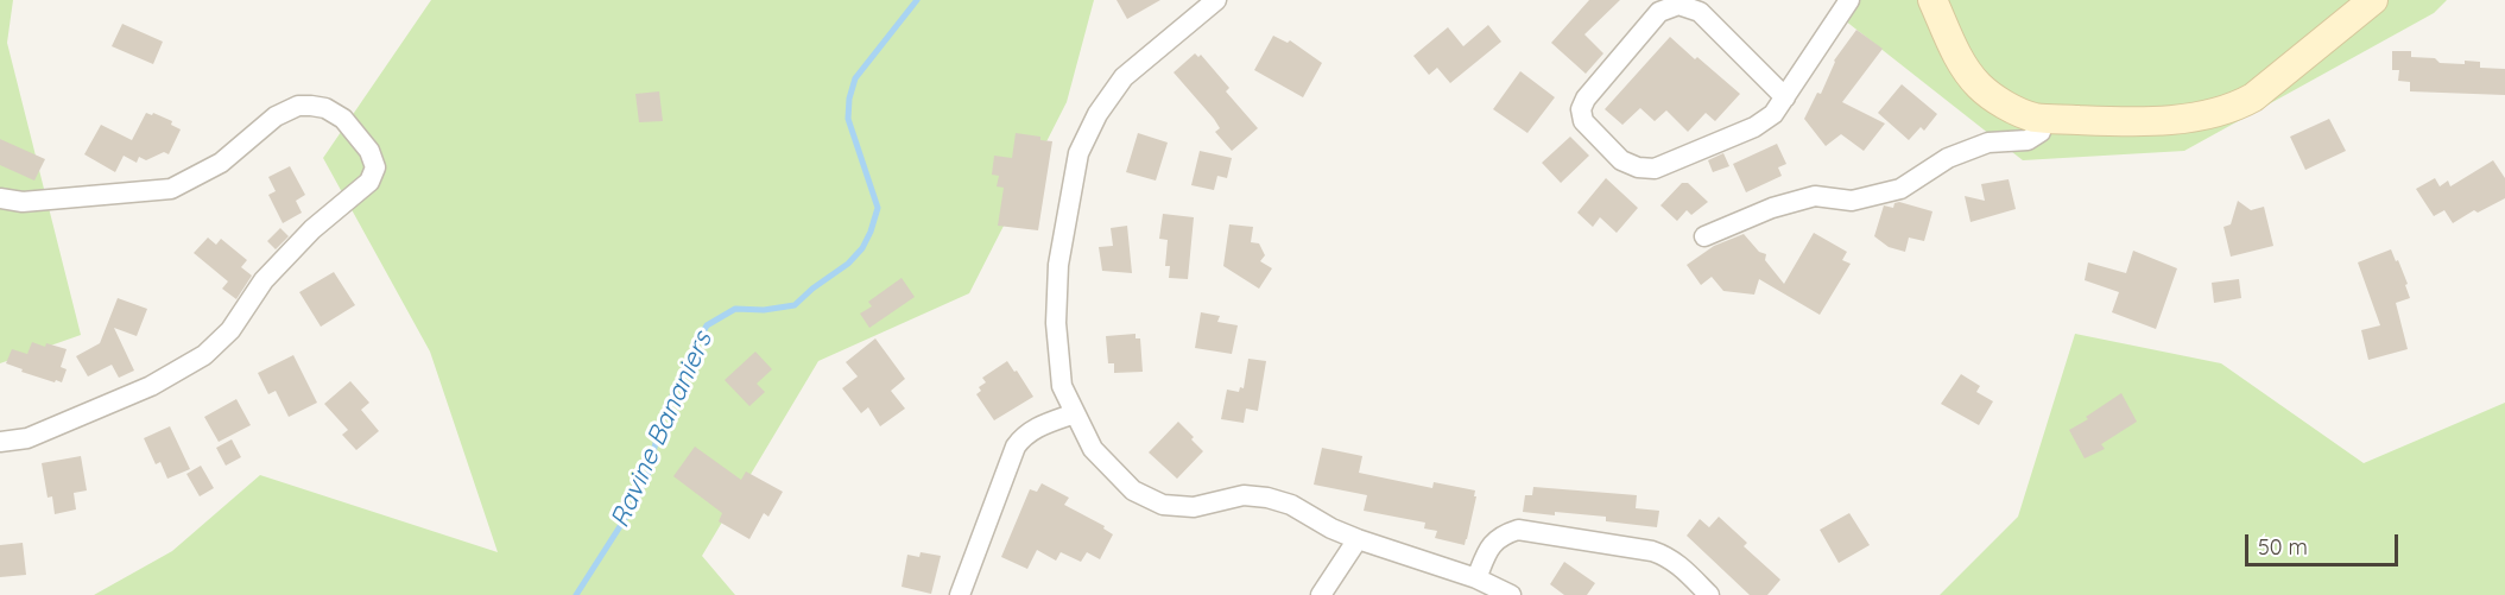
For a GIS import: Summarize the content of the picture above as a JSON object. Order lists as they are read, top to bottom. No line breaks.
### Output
{"water":["Ravine Bananiers"],"scale_bar":"50 m"}
